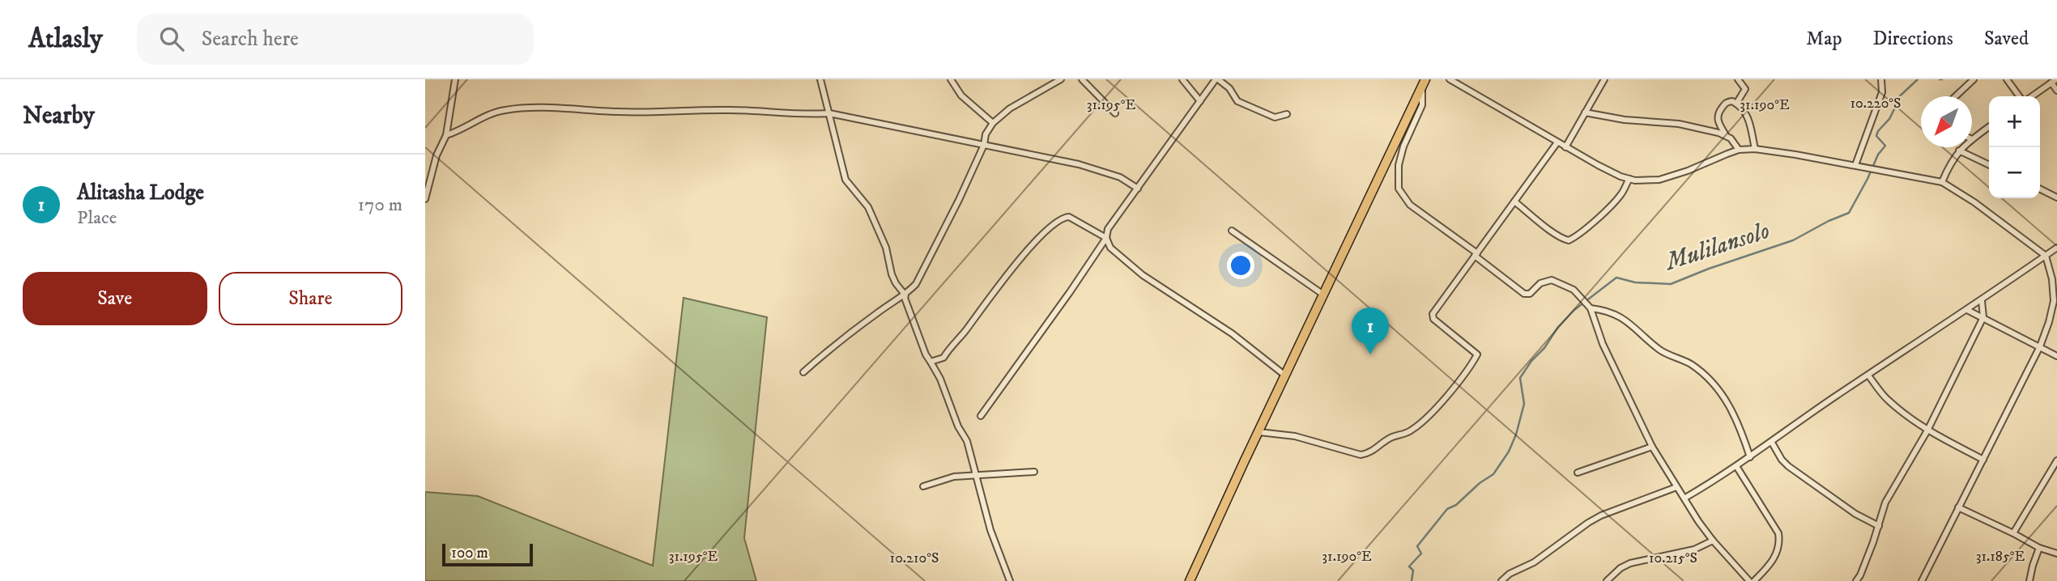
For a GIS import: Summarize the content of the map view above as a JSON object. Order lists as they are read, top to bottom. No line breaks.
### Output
{"water":["Mulilansolo"],"scale_bar":"100 m","north":"bottom left","page":{"header":"Atlasly","search":"Search here","nav":["Map","Directions","Saved"],"heading":"Nearby","map_buttons":["+","−"],"list":[{"mark":"1","name":"Alitasha Lodge","note":"Place","value":"170 m"}],"buttons":["Save","Share"],"pins":"1","scale":"100 m"},"coordinates":["10.220°S","31.195°E","31.190°E","31.185°E","10.210°S","10.215°S"]}
